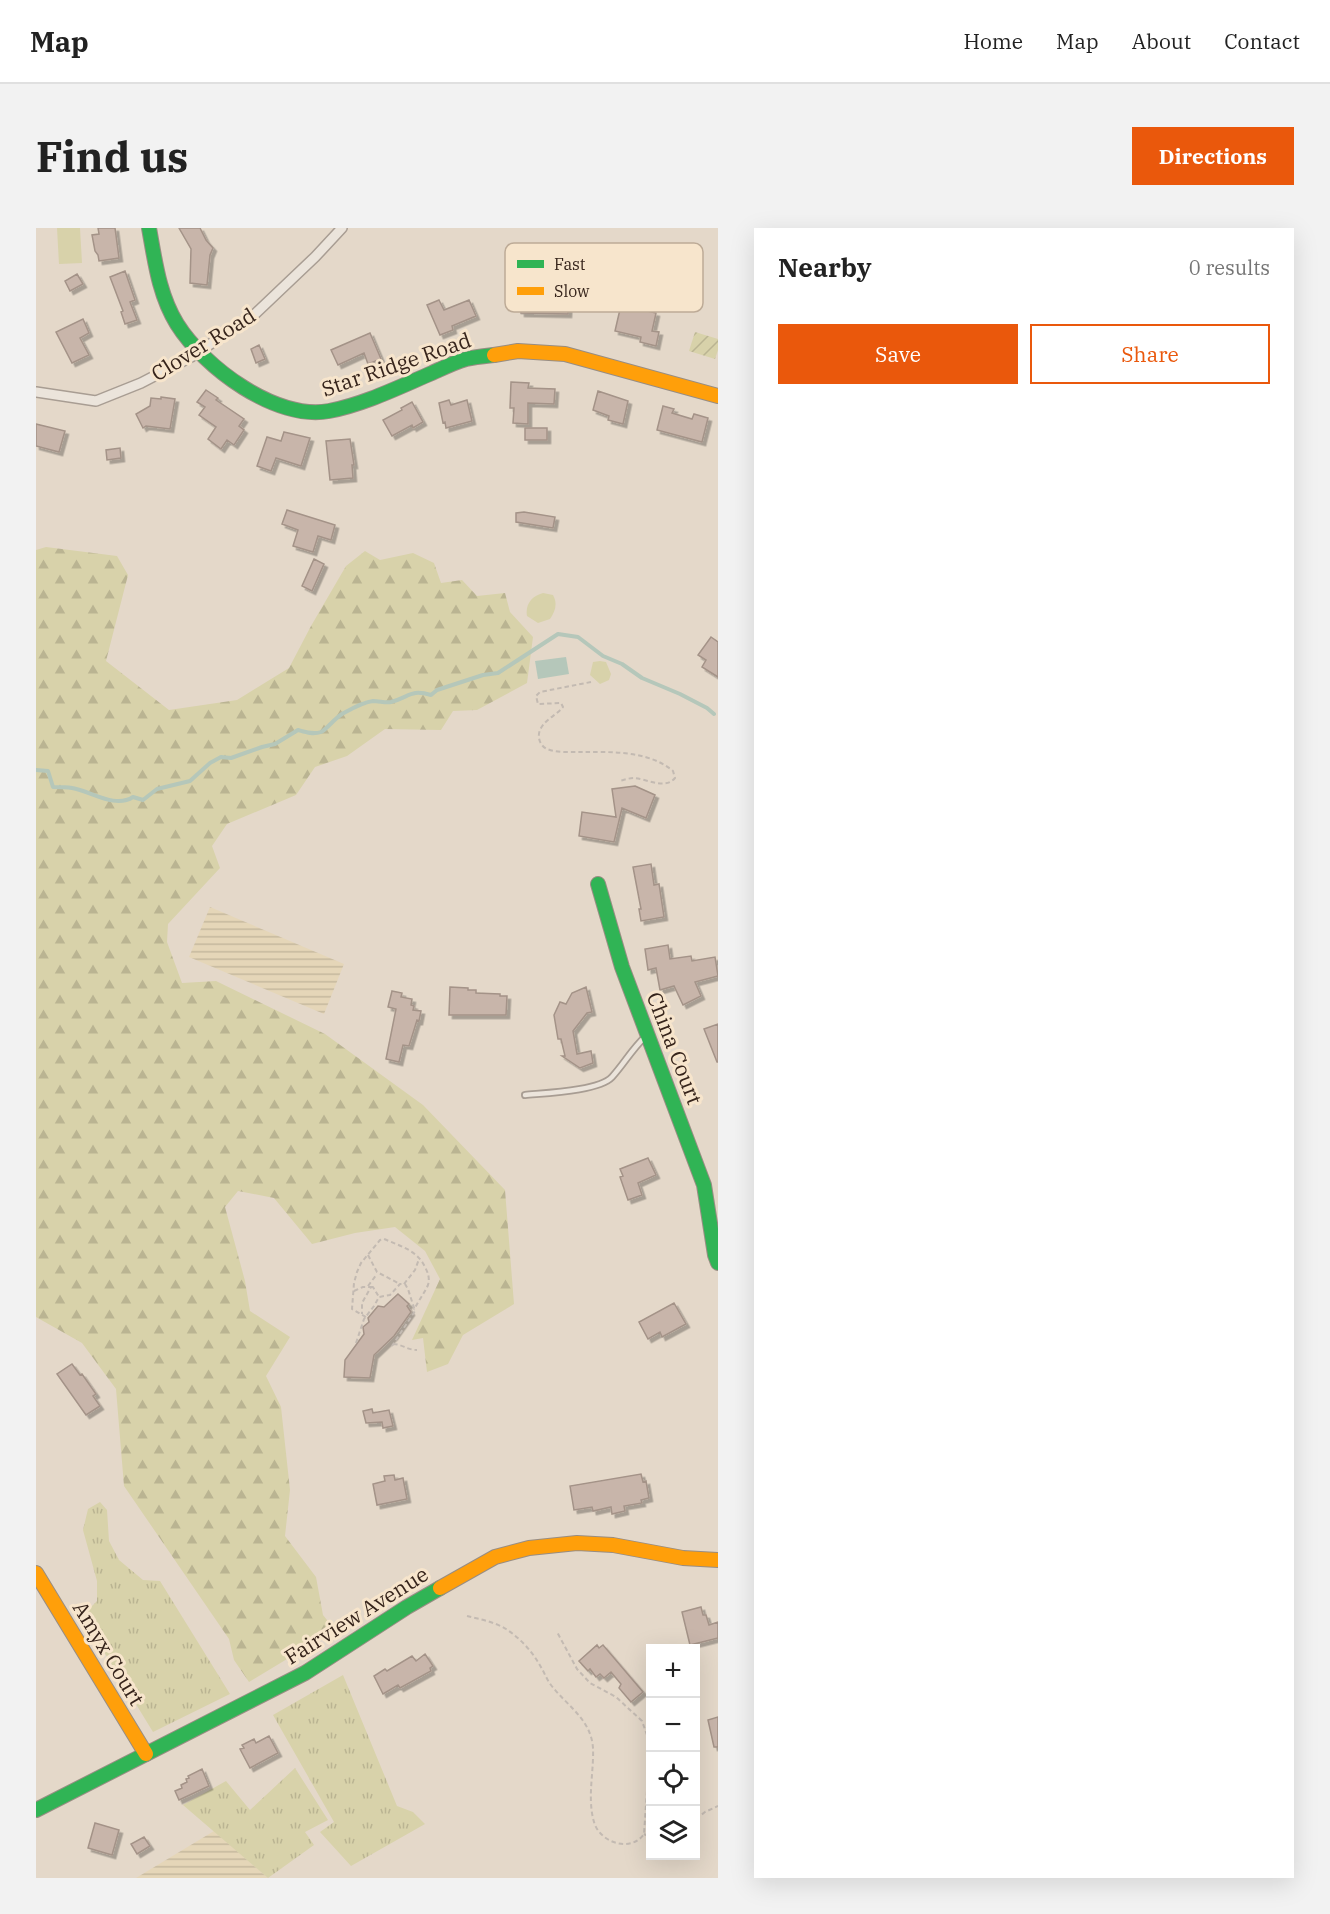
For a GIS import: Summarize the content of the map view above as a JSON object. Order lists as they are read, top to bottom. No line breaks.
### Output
{"streets":{"street":["Clover Road","Star Ridge Road","China Court","Fairview Avenue","Amyx Court"]},"crossings":[["Clover Road","Star Ridge Road"],["Fairview Avenue","Amyx Court"]],"legend":["Fast","Slow"],"page":{"header":"Map","nav":["Home","Map","About","Contact"],"buttons":["Directions",["Save","Share"]],"title":"Find us","heading":["Nearby","0 results"],"map_buttons":["+","−"]}}
